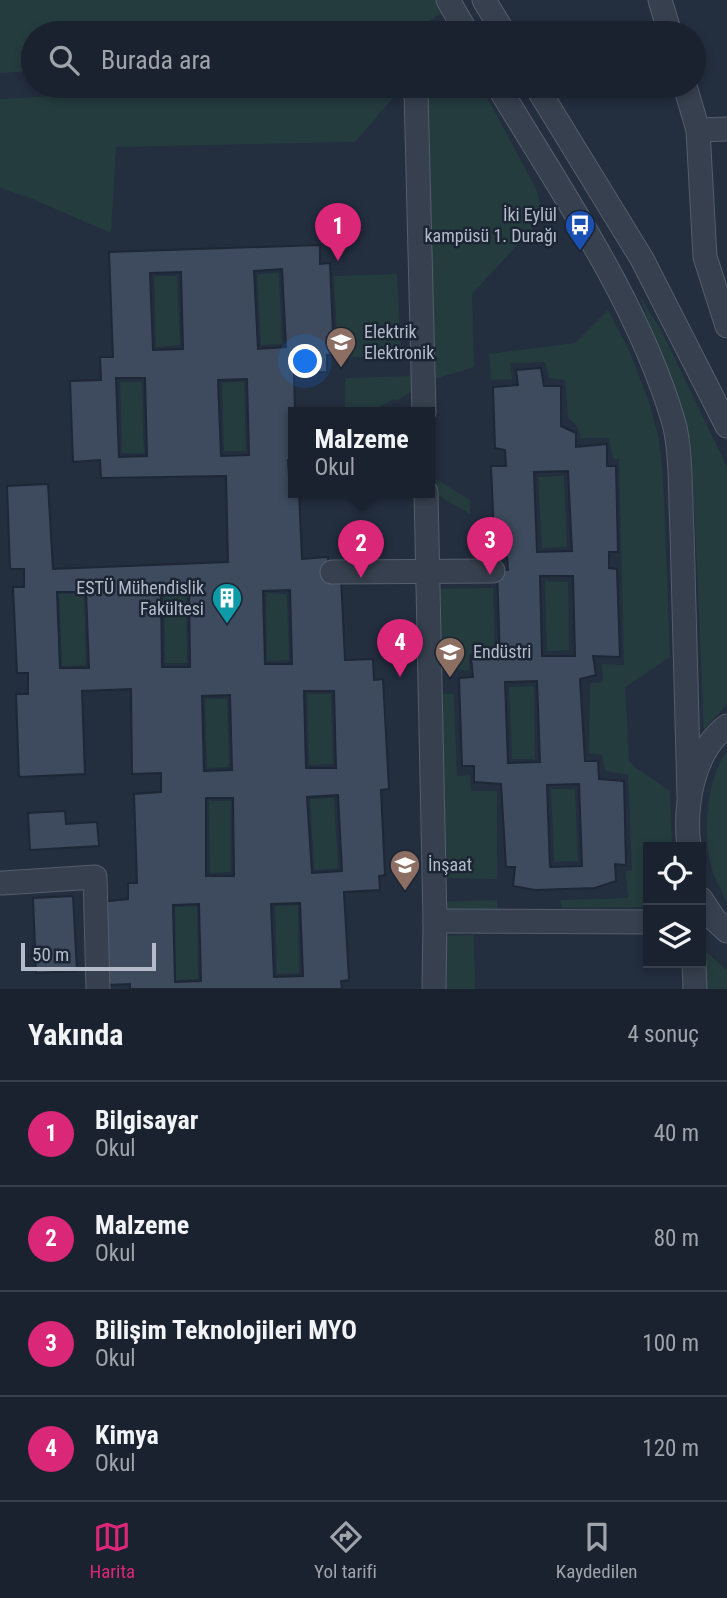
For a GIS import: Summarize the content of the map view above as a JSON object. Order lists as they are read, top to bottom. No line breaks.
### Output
{"places":{"bus stop":["İki Eylül kampüsü 1. Durağı"],"school or university":["Elektrik Elektronik","Endüstri","İnşaat"],"building":["ESTÜ Mühendislik Fakültesi"]},"scale_bar":"50 m","page":{"search":"Burada ara","pins":["1","3","2","4"],"popup":["Malzeme","Okul"],"scale":"50 m","heading":["Yakında","4 sonuç"],"list":[{"mark":"1","name":"Bilgisayar","note":"Okul","value":"40 m"},{"mark":"2","name":"Malzeme","note":"Okul","value":"80 m"},{"mark":"3","name":"Bilişim Teknolojileri MYO","note":"Okul","value":"100 m"},{"mark":"4","name":"Kimya","note":"Okul","value":"120 m"}],"nav":["Harita","Yol tarifi","Kaydedilen"]}}
